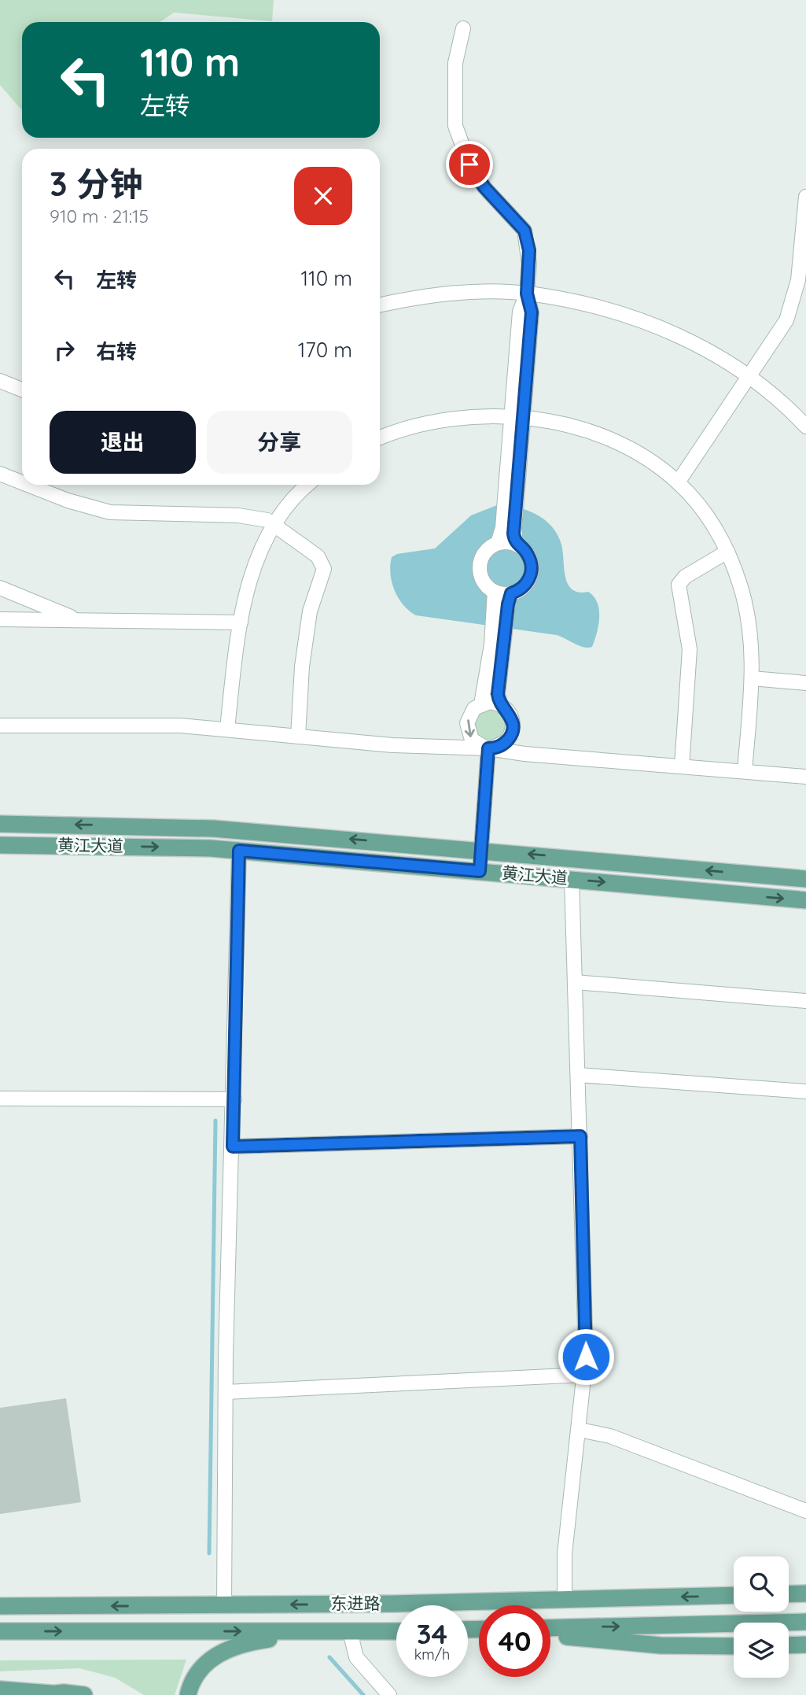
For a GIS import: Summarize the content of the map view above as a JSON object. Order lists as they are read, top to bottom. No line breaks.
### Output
{"streets":{"main road":["黄江大道","东进路"]},"page":{"turn":["110 m","左转"],"heading":["3 分钟","910 m · 21:15"],"list":[{"name":"左转","value":"110 m"},{"name":"右转","value":"170 m"}],"buttons":["退出","分享"],"speed":"34 km/h","limit":"40"}}
